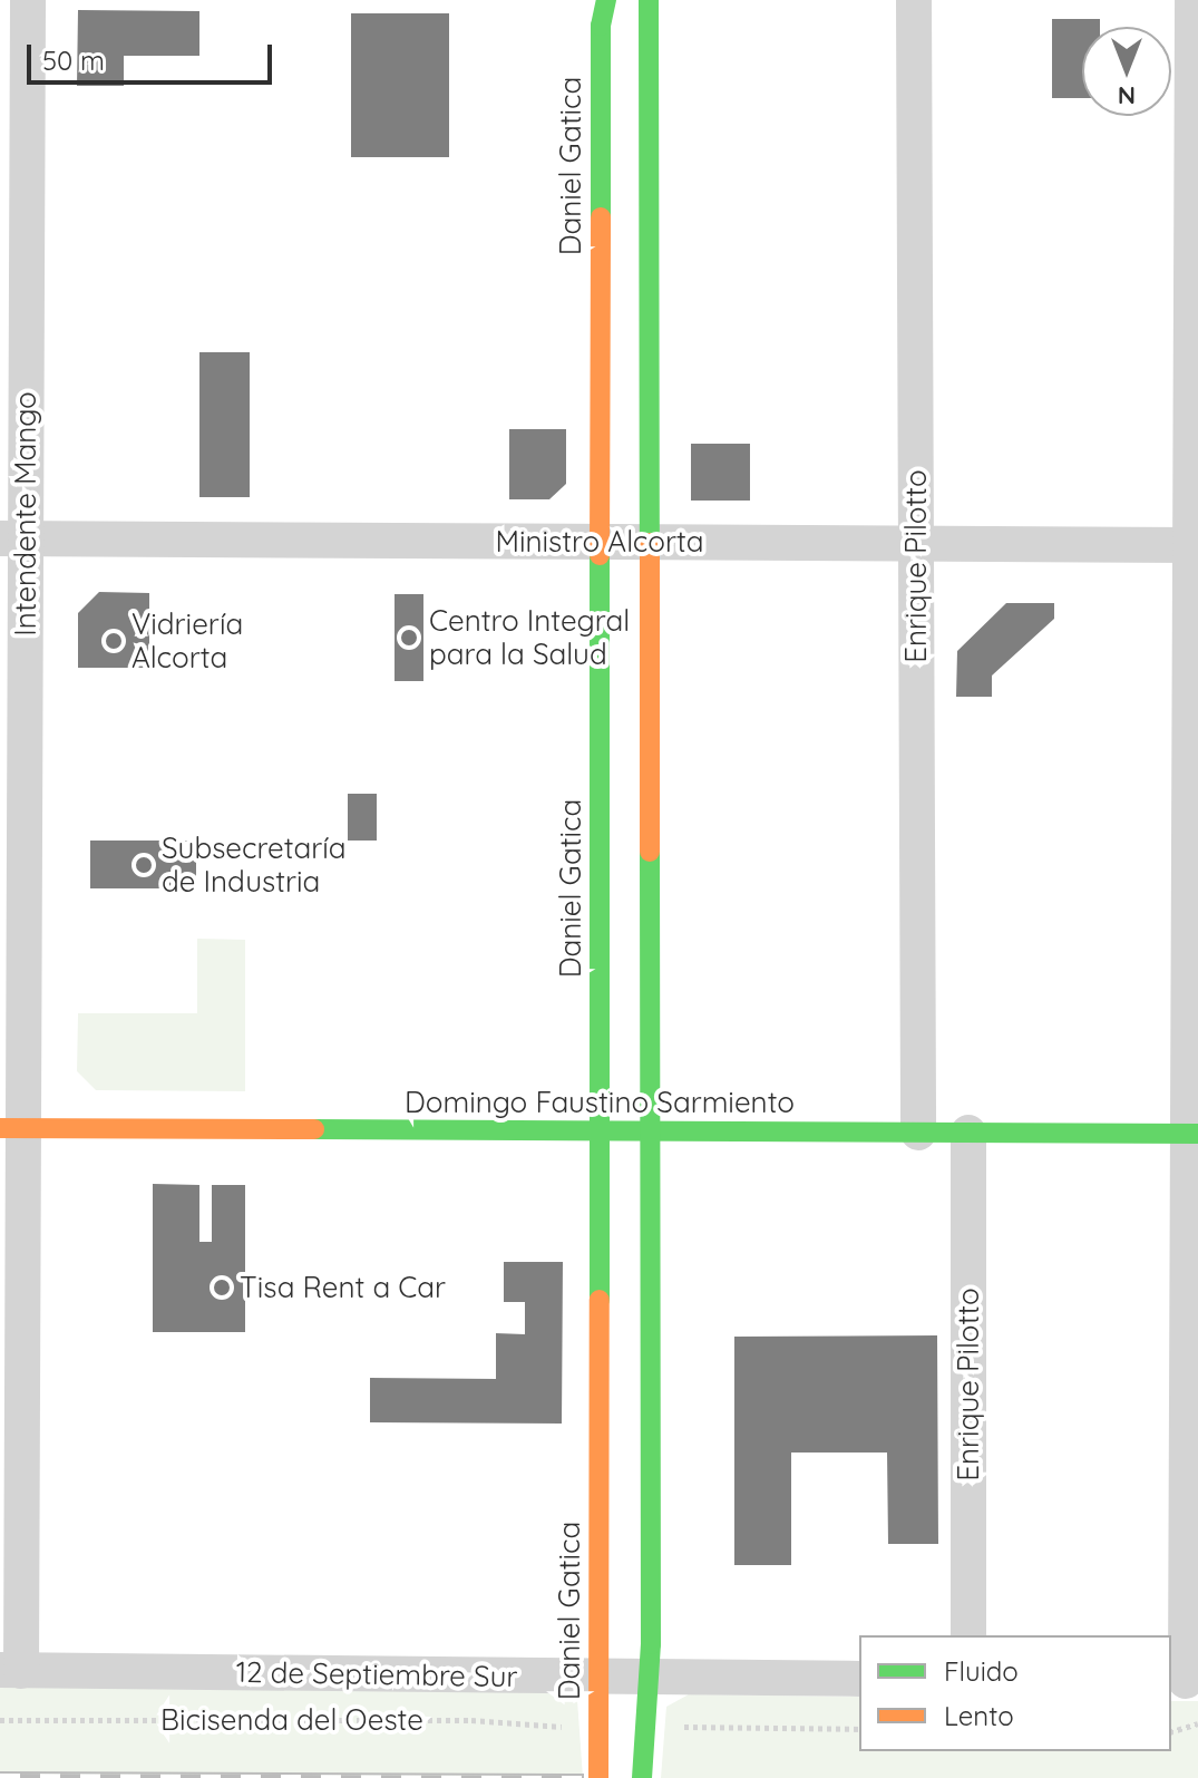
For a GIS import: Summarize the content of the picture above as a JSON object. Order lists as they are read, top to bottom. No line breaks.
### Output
{"streets":{"main road":["Daniel Gatica","Domingo Faustino Sarmiento"],"street":["Intendente Mango","Ministro Alcorta","Enrique Pilotto","12 de Septiembre Sur"],"path":["Bicisenda del Oeste"]},"crossings":[["Daniel Gatica","Ministro Alcorta"],["Daniel Gatica","Domingo Faustino Sarmiento"],["Daniel Gatica","12 de Septiembre Sur"],["Intendente Mango","Ministro Alcorta"],["Intendente Mango","Domingo Faustino Sarmiento"],["Intendente Mango","12 de Septiembre Sur"],["Ministro Alcorta","Enrique Pilotto"],["Enrique Pilotto","Domingo Faustino Sarmiento"]],"places":["Centro Integral para la Salud","Vidriería Alcorta","Subsecretaría de Industria","Tisa Rent a Car"],"legend":["Fluido","Lento"],"scale_bar":"50 m","north":"bottom"}
